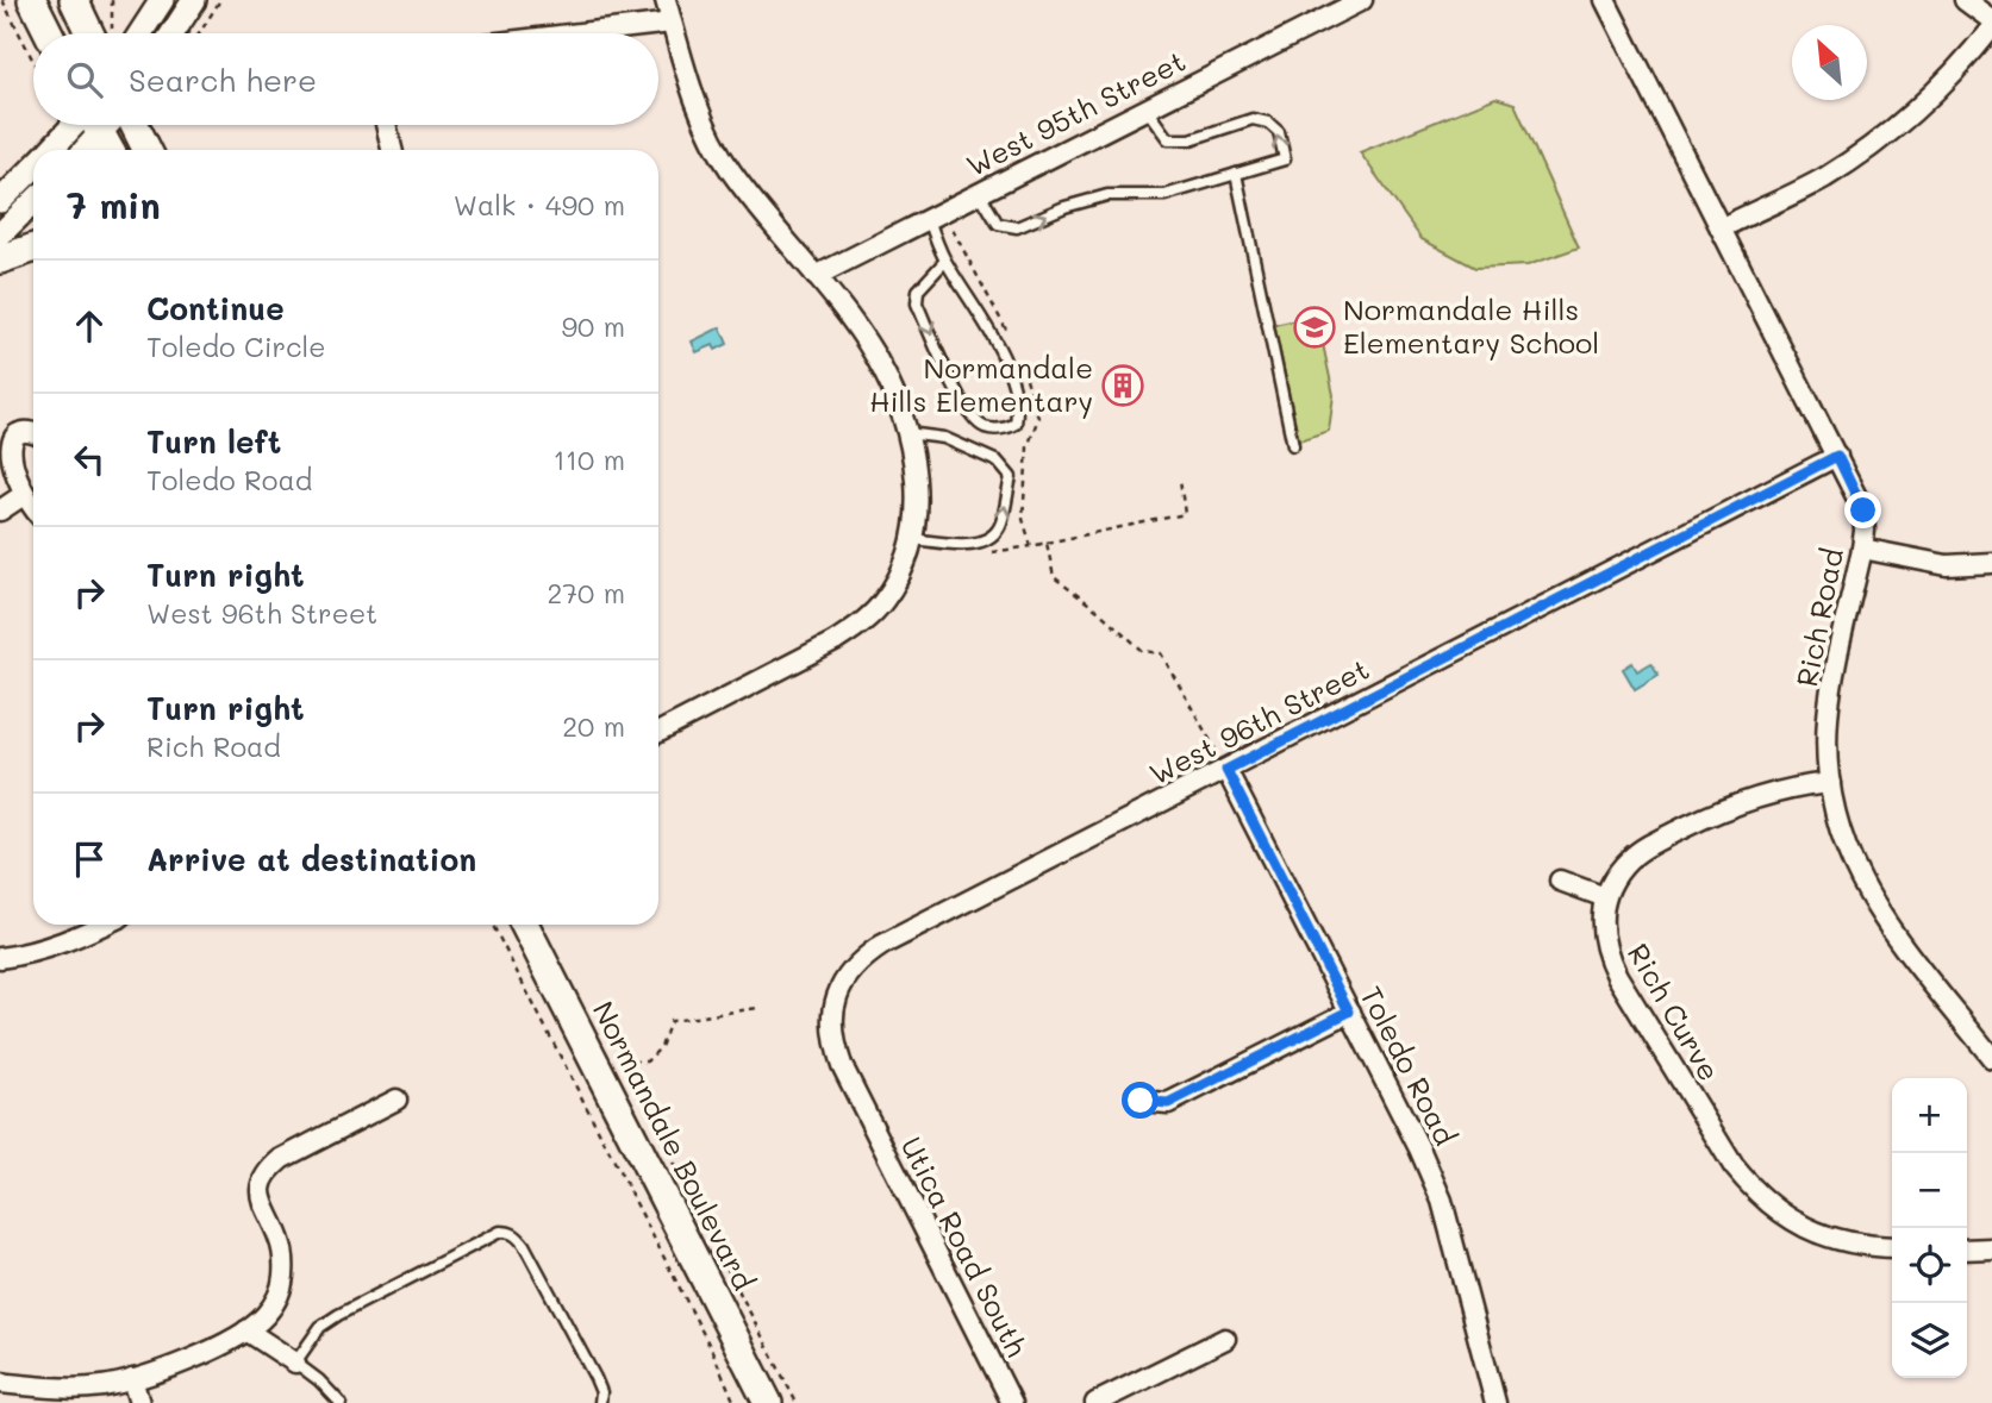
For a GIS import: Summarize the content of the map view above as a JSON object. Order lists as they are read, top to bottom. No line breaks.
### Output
{"streets":{"main road":["Normandale Boulevard"],"street":["West 95th Street","Rich Road","West 96th Street","Rich Curve","Toledo Road","Utica Road South"]},"crossings":[["Rich Road","West 96th Street"],["Rich Road","Rich Curve"],["West 96th Street","Toledo Road"],["West 96th Street","Utica Road South"]],"places":{"school or university":["Normandale Hills Elementary School"],"building":["Normandale Hills Elementary"]},"north":"top left","page":{"search":"Search here","heading":["7 min","Walk · 490 m"],"list":[["Continue","Toledo Circle","90 m"],["Turn left","Toledo Road","110 m"],["Turn right","West 96th Street","270 m"],["Turn right","Rich Road","20 m"],"Arrive at destination"],"map_buttons":["+","−"]}}
